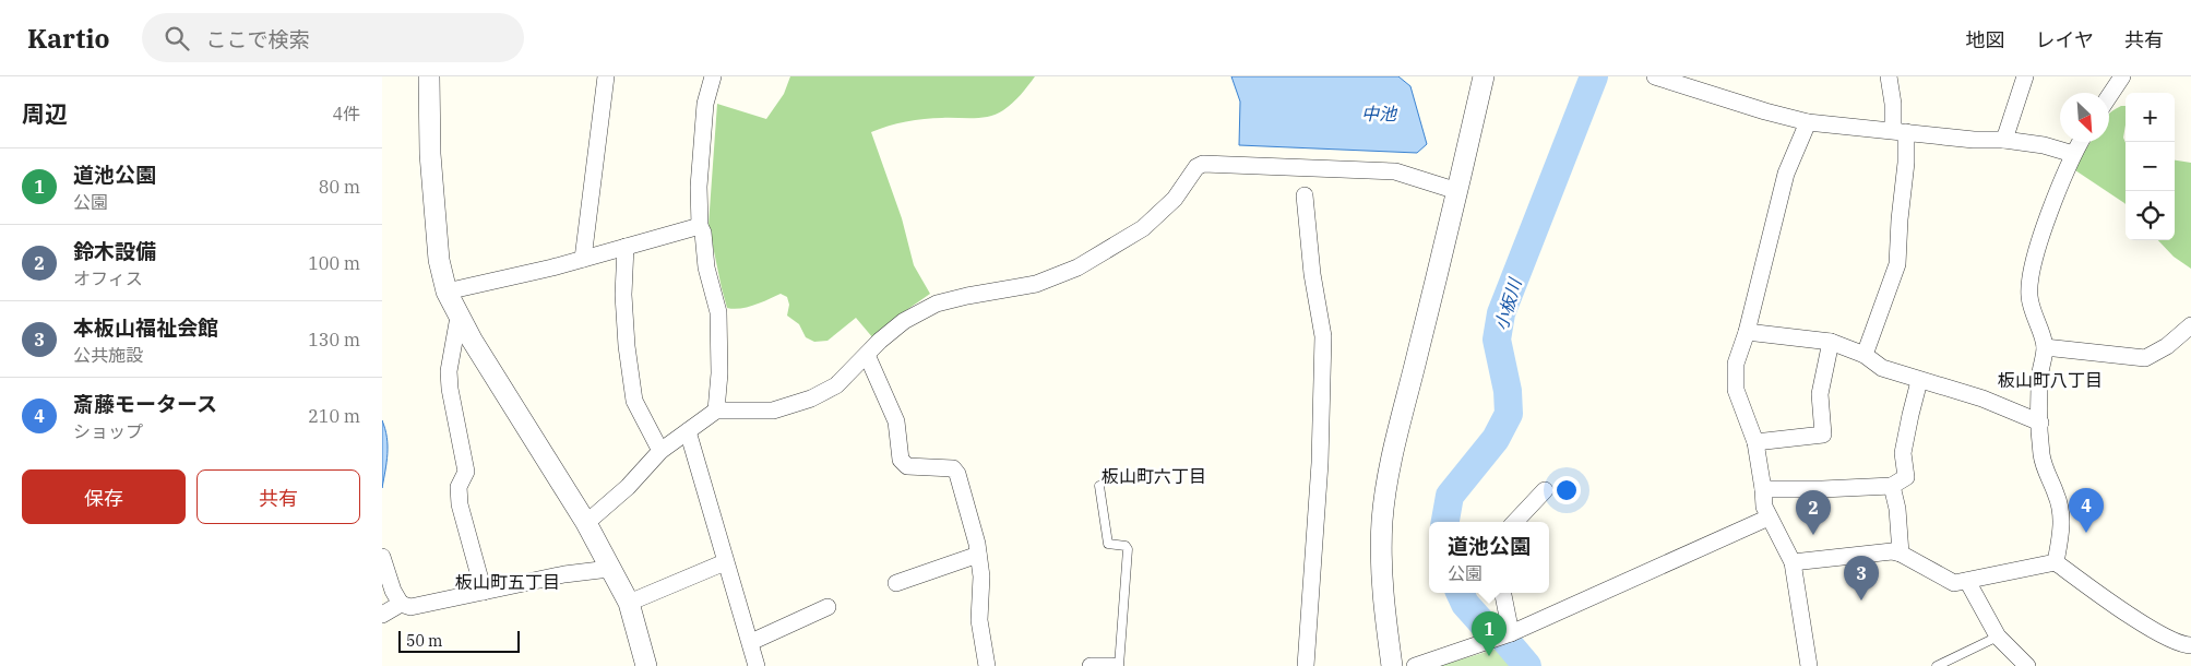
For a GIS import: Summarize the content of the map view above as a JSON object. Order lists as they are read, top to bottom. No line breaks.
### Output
{"districts":["板山町八丁目","板山町六丁目","板山町五丁目"],"water":["中池","小板川"],"scale_bar":"50 m","north":"bottom right","page":{"header":"Kartio","search":"ここで検索","nav":["地図","レイヤ","共有"],"heading":["周辺","4件"],"map_buttons":["+","−"],"list":[{"mark":"1","name":"道池公園","note":"公園","value":"80 m"},{"mark":"2","name":"鈴木設備","note":"オフィス","value":"100 m"},{"mark":"3","name":"本板山福祉会館","note":"公共施設","value":"130 m"},{"mark":"4","name":"斎藤モータース","note":"ショップ","value":"210 m"}],"buttons":["保存","共有"],"pins":["4","2","3","1"],"popup":["道池公園","公園"],"scale":"50 m"}}
